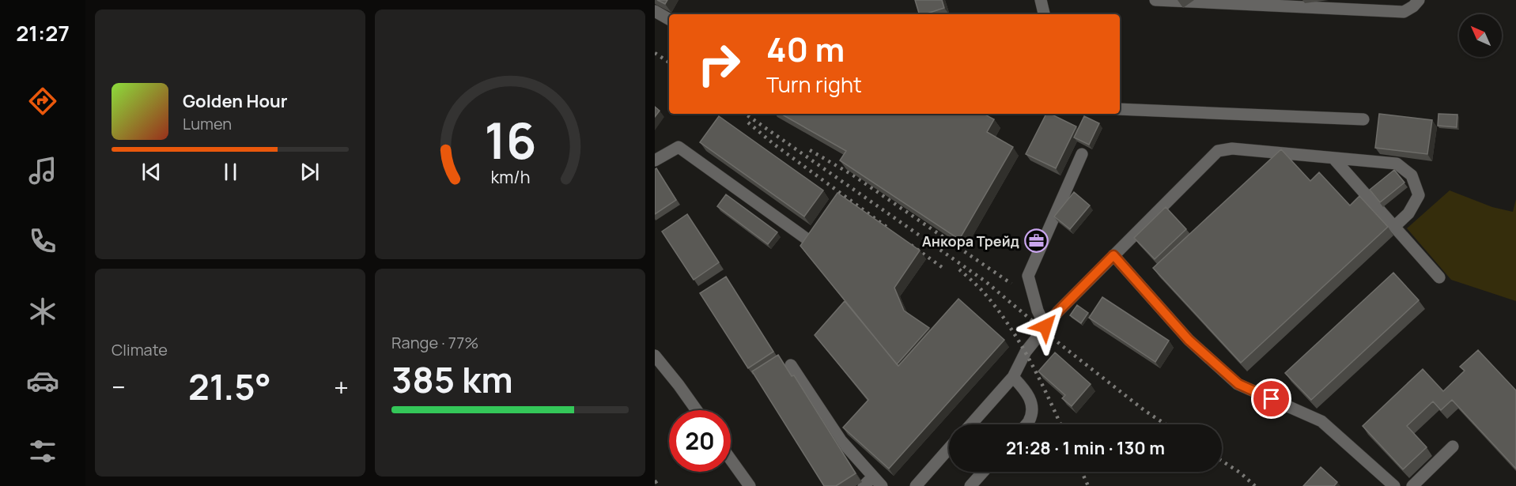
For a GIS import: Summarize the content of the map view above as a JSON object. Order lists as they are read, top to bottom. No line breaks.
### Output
{"places":{"office":["Анкора Трейд"]},"north":"top left","page":{"tabs":"21:27","turn":["40 m","Turn right"],"song":["Golden Hour","Lumen"],"tile":["Climate",["Range · 77%","385 km"]],"heat":["−","21.5°","+"],"limit":"20","trip":"21:28 · 1 min · 130 m","gauge":["16","km/h"]}}
